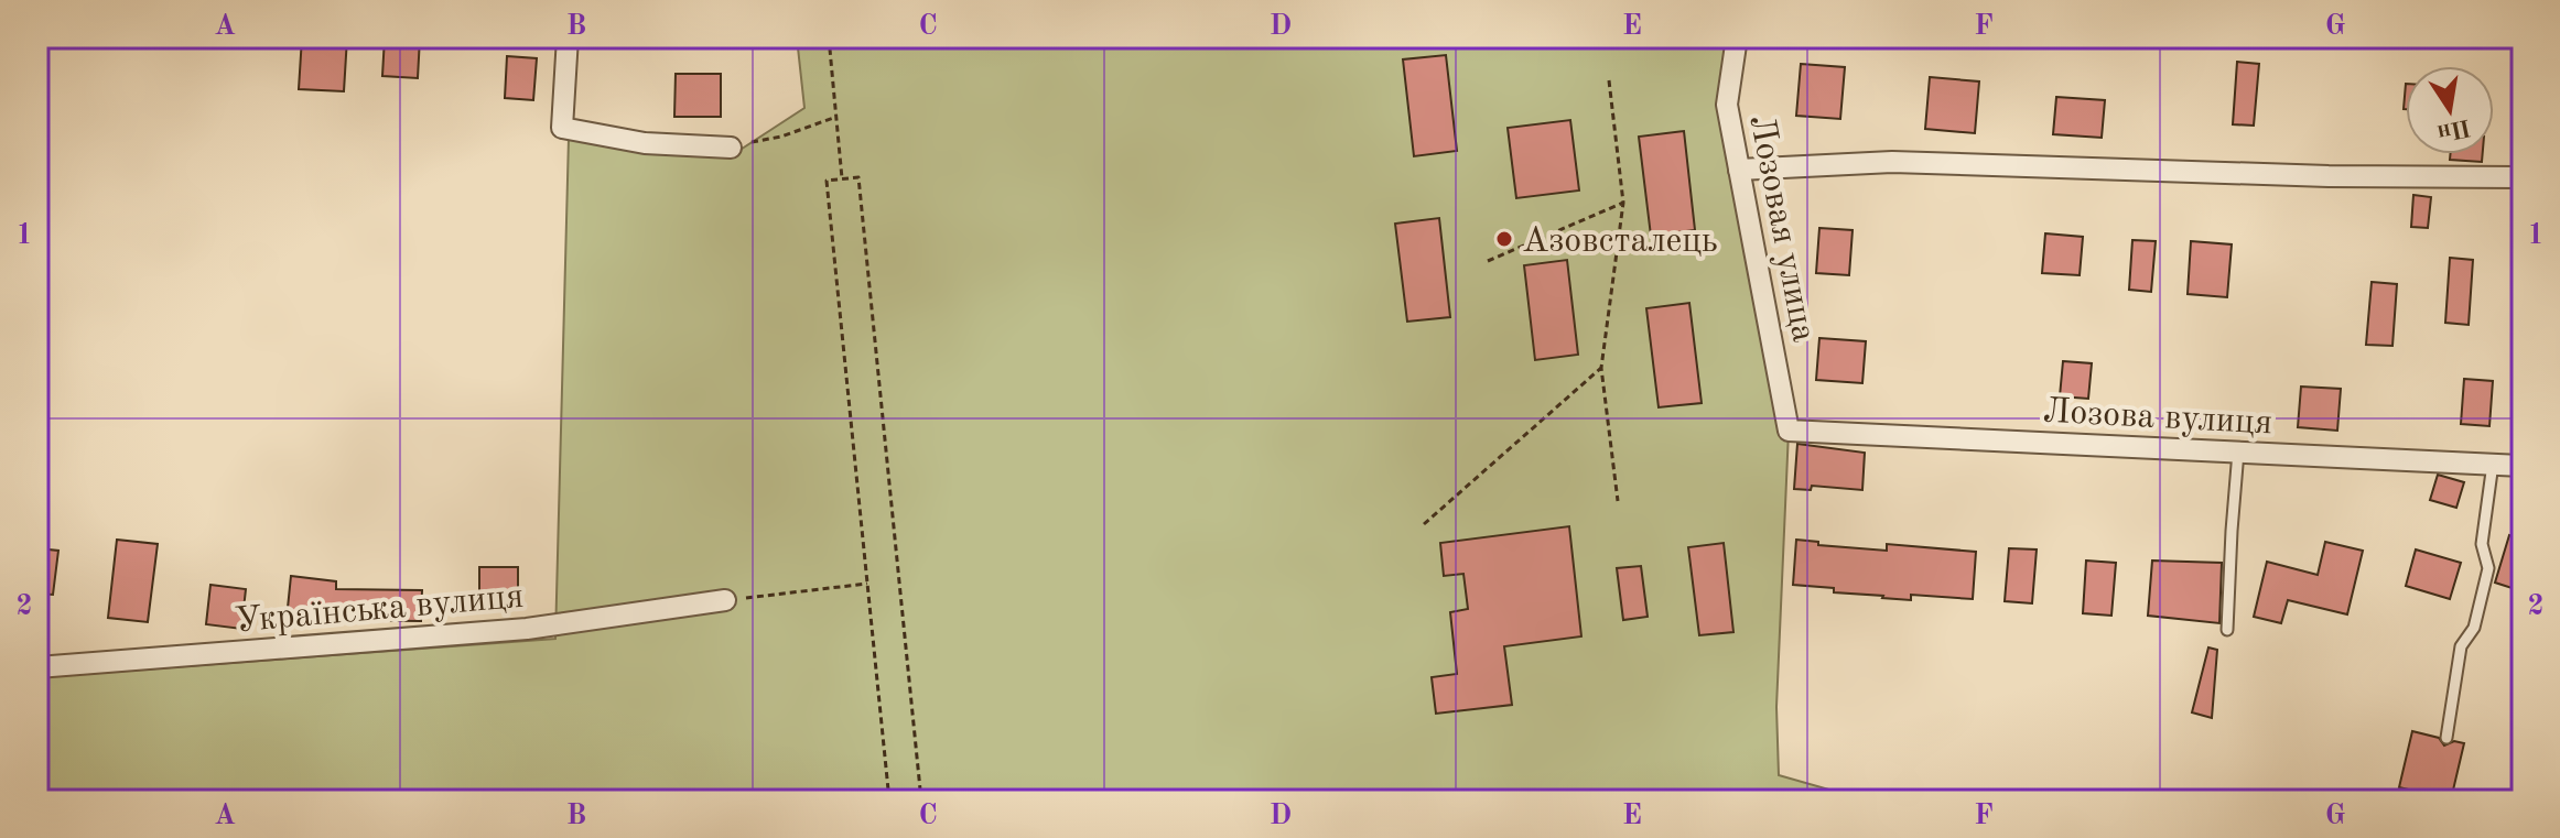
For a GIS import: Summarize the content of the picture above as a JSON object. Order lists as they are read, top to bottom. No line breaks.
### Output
{"streets":{"street":["Лозовая улица","Лозова вулиця","Українська вулиця"]},"crossings":[["Лозовая улица","Лозова вулиця"]],"places":["Азовсталець"],"north":"bottom","grid":{"columns":["A","B","C","D","E","F","G"],"rows":["1","2"]}}
